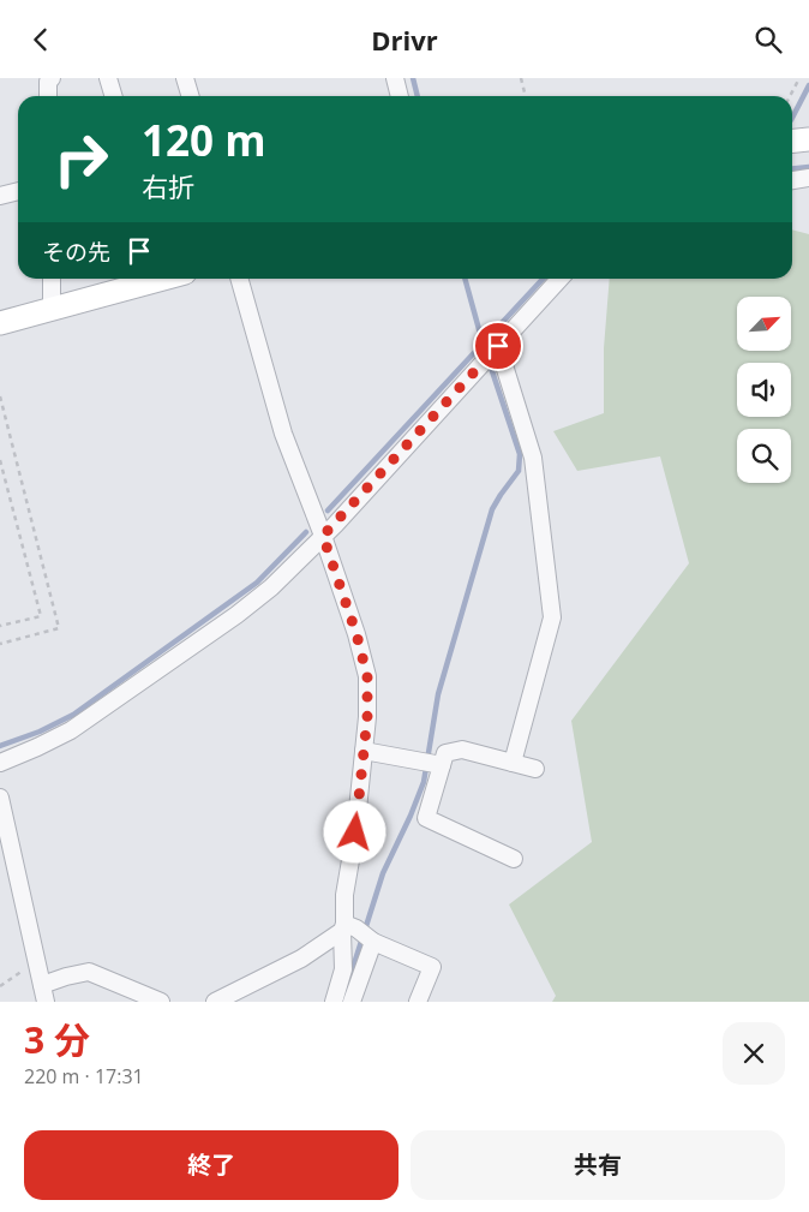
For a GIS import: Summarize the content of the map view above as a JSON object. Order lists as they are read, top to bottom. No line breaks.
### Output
{"north":"top right","page":{"header":"Drivr","turn":["120 m","右折"],"then":"その先","heading":["3 分","220 m · 17:31"],"buttons":["終了","共有"]}}
